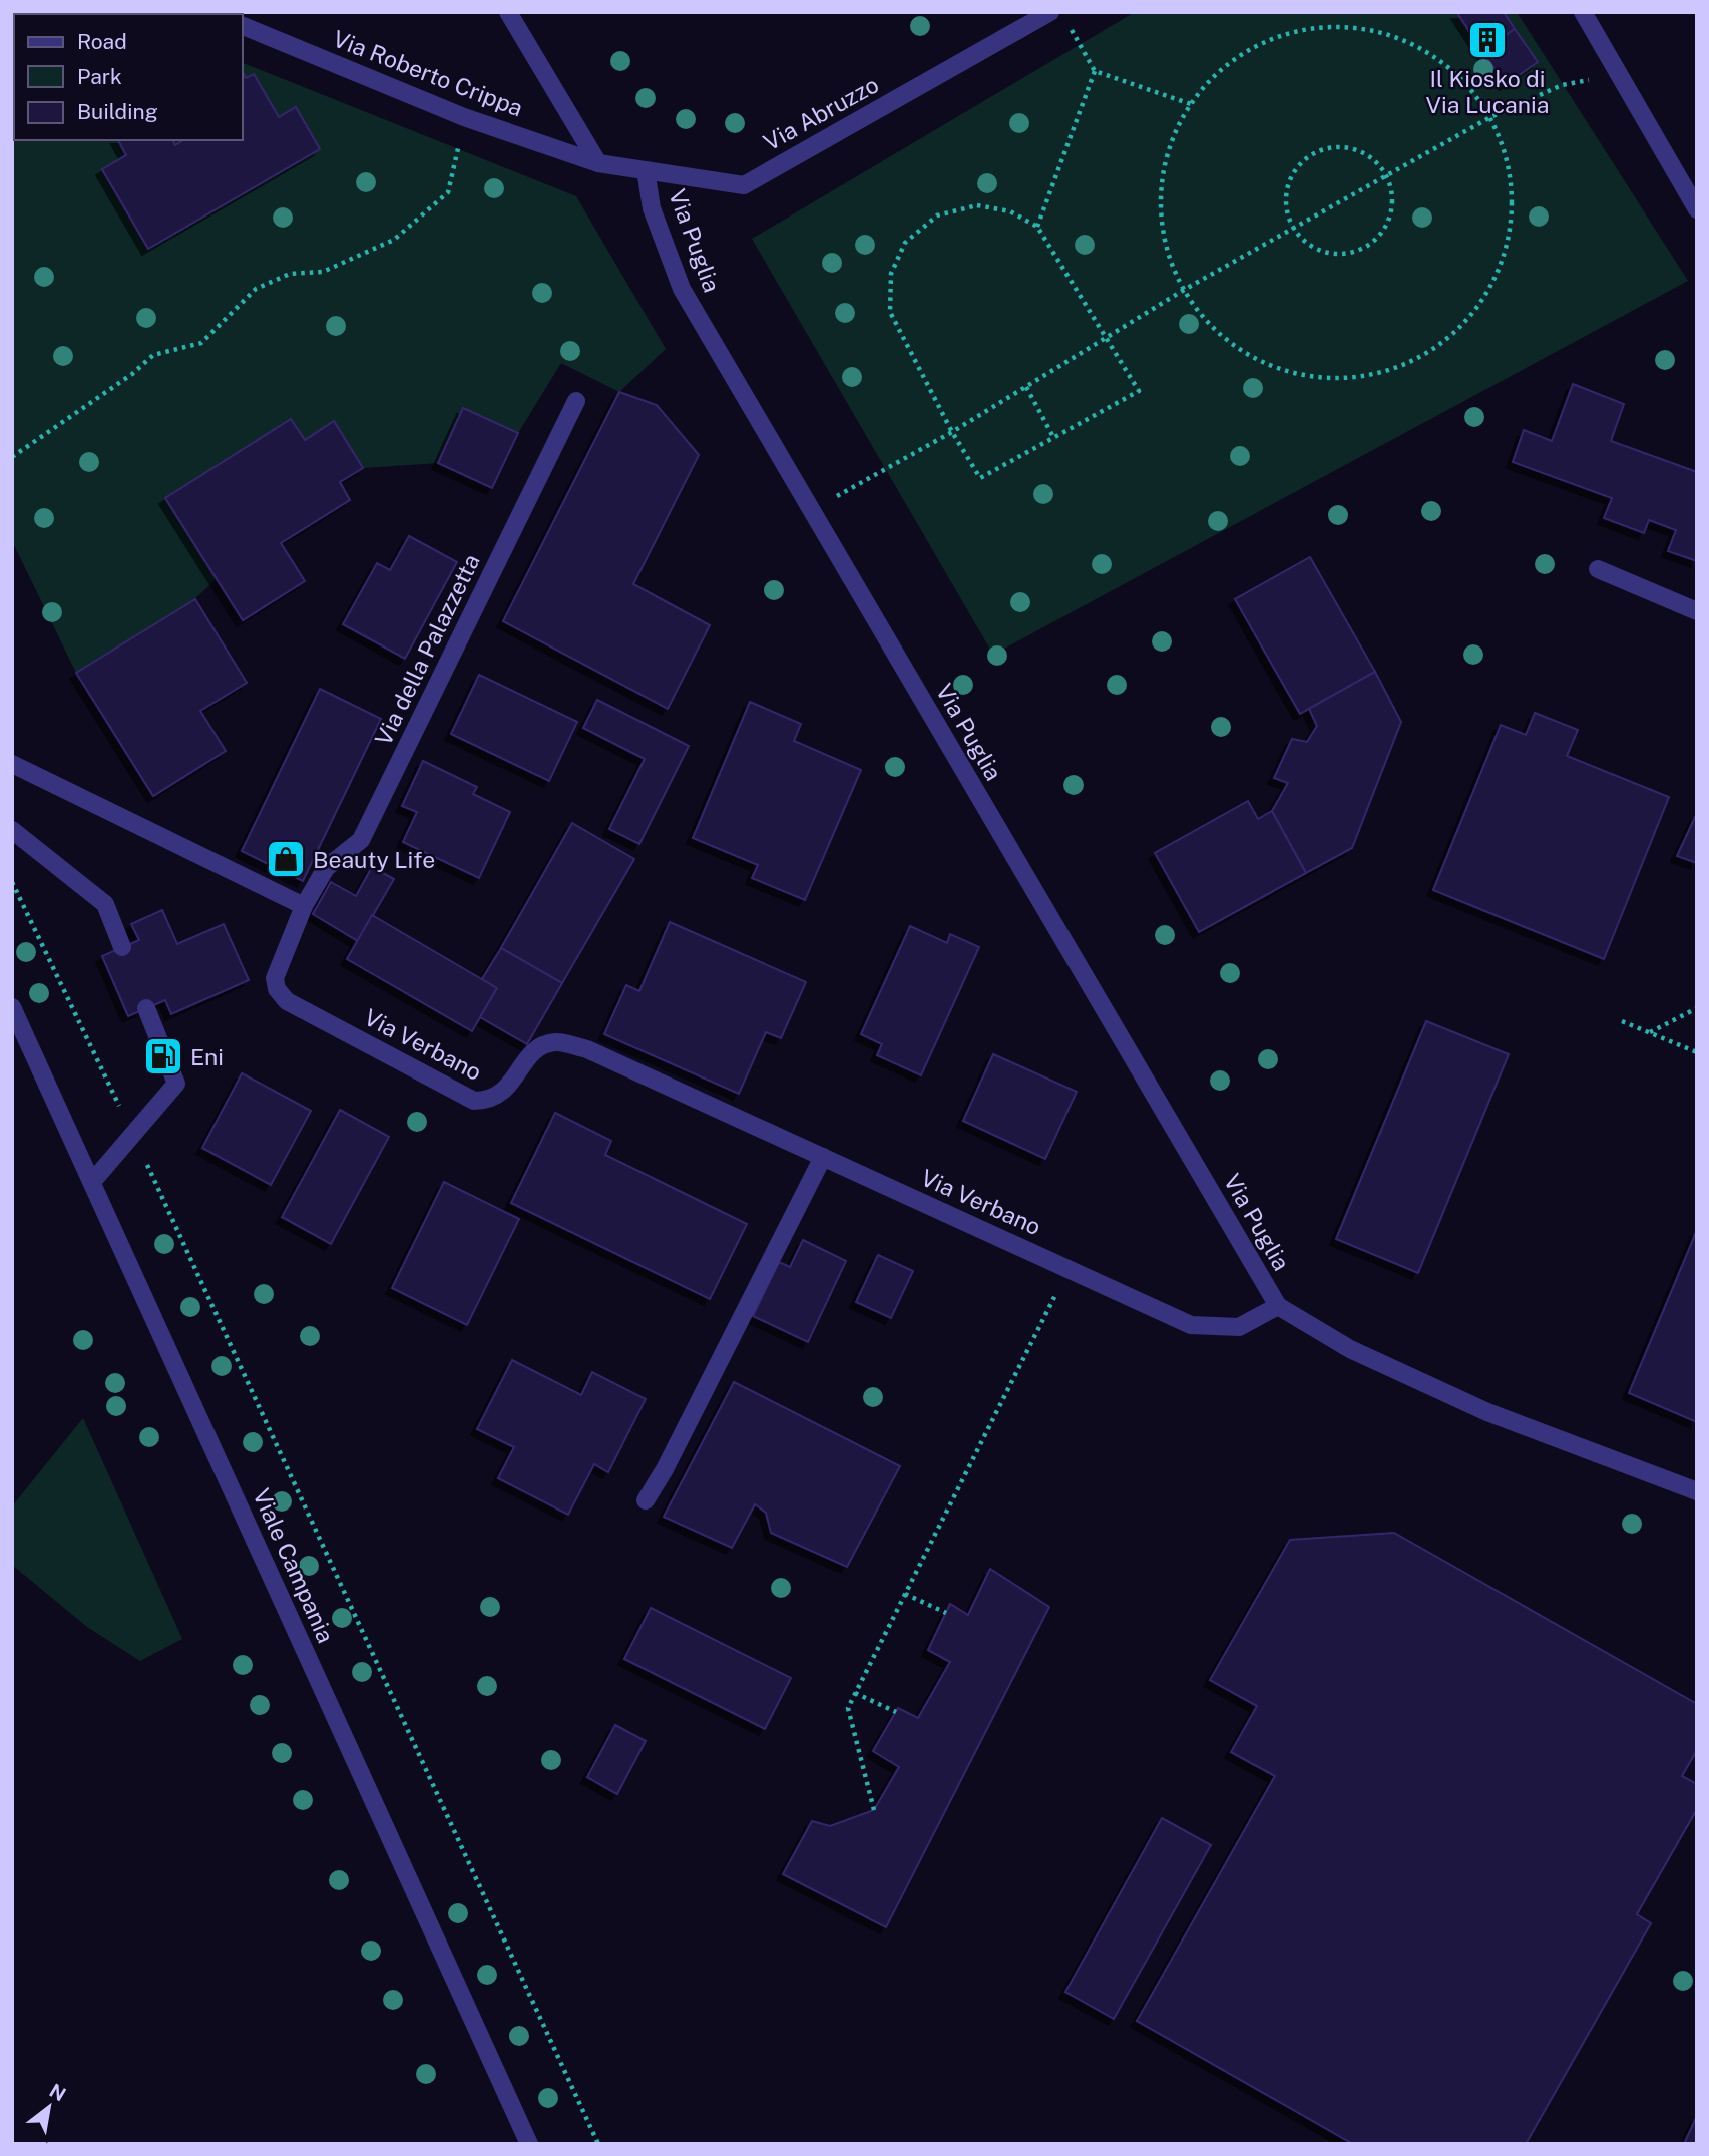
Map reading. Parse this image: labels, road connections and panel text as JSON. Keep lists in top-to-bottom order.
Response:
{
  "streets": {
    "street": [
      "Via Roberto Crippa",
      "Via Abruzzo",
      "Via Puglia",
      "Via della Palazzetta",
      "Via Verbano",
      "Viale Campania"
    ]
  },
  "crossings": [
    ["Via Roberto Crippa", "Via Abruzzo"],
    ["Via Abruzzo", "Via Puglia"],
    ["Via Puglia", "Via Verbano"],
    ["Via della Palazzetta", "Via Verbano"]
  ],
  "places": {
    "building": ["Il Kiosko di Via Lucania"],
    "shop": ["Beauty Life"],
    "fuel station": ["Eni"]
  },
  "legend": ["Road", "Park", "Building"],
  "north": "top right"
}
